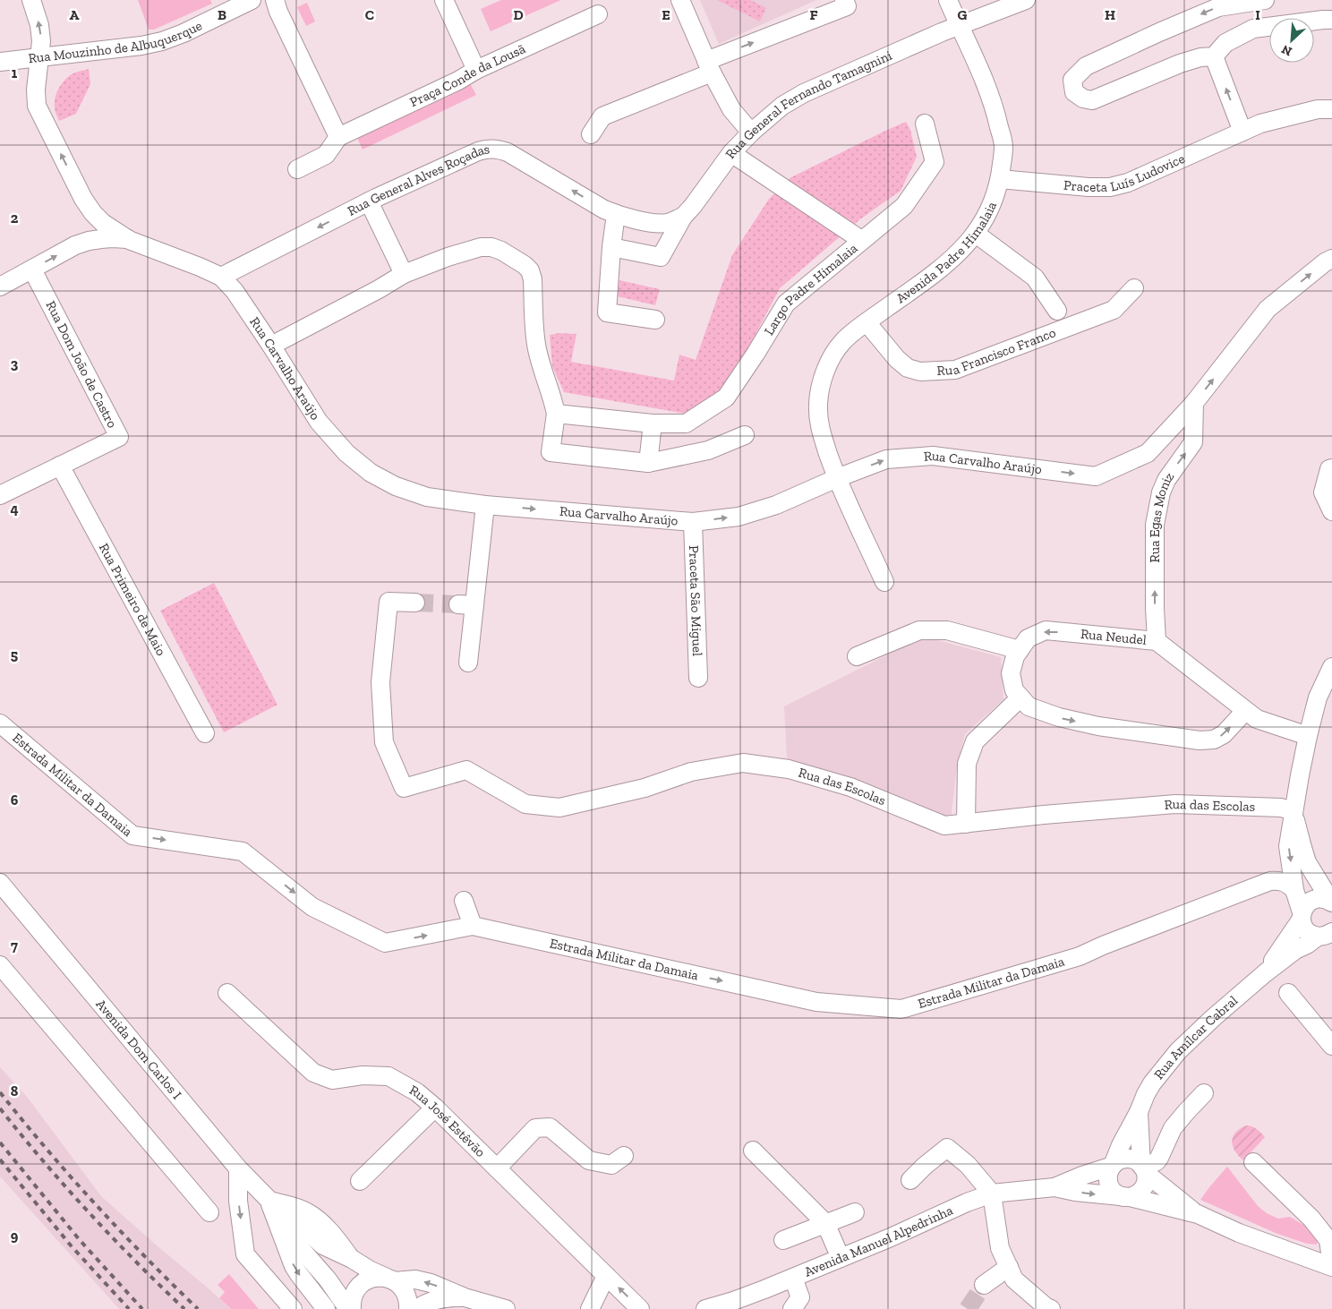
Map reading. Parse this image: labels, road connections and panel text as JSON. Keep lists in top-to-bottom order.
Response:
{
  "streets": {
    "street": [
      "Rua Mouzinho de Albuquerque",
      "Praça Conde da Lousã",
      "Rua General Fernando Tamagnini",
      "Praceta Luís Ludovice",
      "Rua General Alves Roçadas",
      "Avenida Padre Himalaia",
      "Largo Padre Himalaia",
      "Rua Francisco Franco",
      "Rua Dom João de Castro",
      "Rua Carvalho Araújo",
      "Rua Egas Moniz",
      "Rua Primeiro de Maio",
      "Praceta São Miguel",
      "Rua Neudel",
      "Estrada Militar da Damaia",
      "Rua das Escolas",
      "Rua Amílcar Cabral",
      "Avenida Dom Carlos I",
      "Rua José Estêvão",
      "Avenida Manuel Alpedrinha"
    ]
  },
  "crossings": [
    ["Rua Mouzinho de Albuquerque", "Rua Carvalho Araújo"],
    ["Rua General Fernando Tamagnini", "Rua General Alves Roçadas"],
    ["Rua General Fernando Tamagnini", "Avenida Padre Himalaia"],
    ["Praceta Luís Ludovice", "Avenida Padre Himalaia"],
    ["Rua General Alves Roçadas", "Rua Carvalho Araújo"],
    ["Avenida Padre Himalaia", "Rua Francisco Franco"],
    ["Avenida Padre Himalaia", "Rua Carvalho Araújo"],
    ["Rua Dom João de Castro", "Rua Primeiro de Maio"],
    ["Rua Carvalho Araújo", "Rua Egas Moniz"],
    ["Rua Carvalho Araújo", "Praceta São Miguel"],
    ["Rua Egas Moniz", "Rua Neudel"],
    ["Rua Amílcar Cabral", "Avenida Manuel Alpedrinha"]
  ],
  "one_way": ["Rua Egas Moniz", "Rua Neudel", "Estrada Militar da Damaia"],
  "north": "bottom left",
  "grid": {
    "columns": [
      "A",
      "B",
      "C",
      "D",
      "E",
      "F",
      "G",
      "H",
      "I"
    ],
    "rows": [
      "1",
      "2",
      "3",
      "4",
      "5",
      "6",
      "7",
      "8",
      "9"
    ]
  }
}
